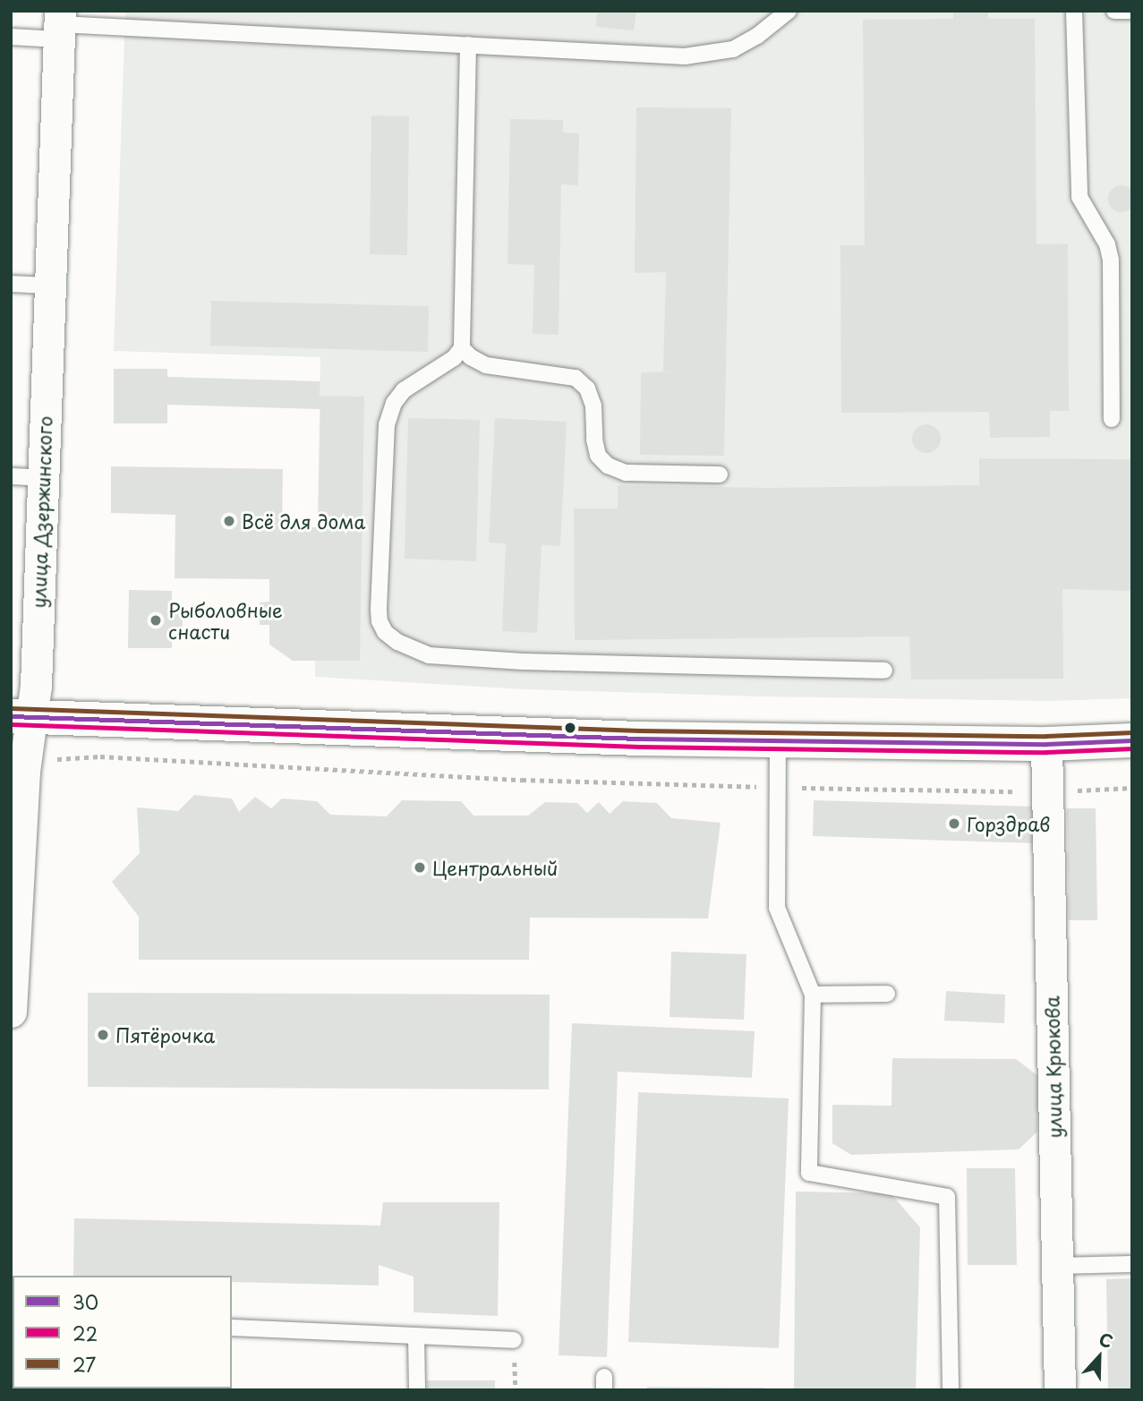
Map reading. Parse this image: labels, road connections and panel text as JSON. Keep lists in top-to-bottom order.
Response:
{
  "streets": {
    "street": ["улица Дзержинского", "улица Крюкова"]
  },
  "places": [
    "Всё для дома",
    "Рыболовные снасти",
    "Горздрав",
    "Центральный",
    "Пятёрочка"
  ],
  "lines": ["transit line 27", "transit line 30", "transit line 22"],
  "legend": ["30", "22", "27"],
  "north": "top"
}
